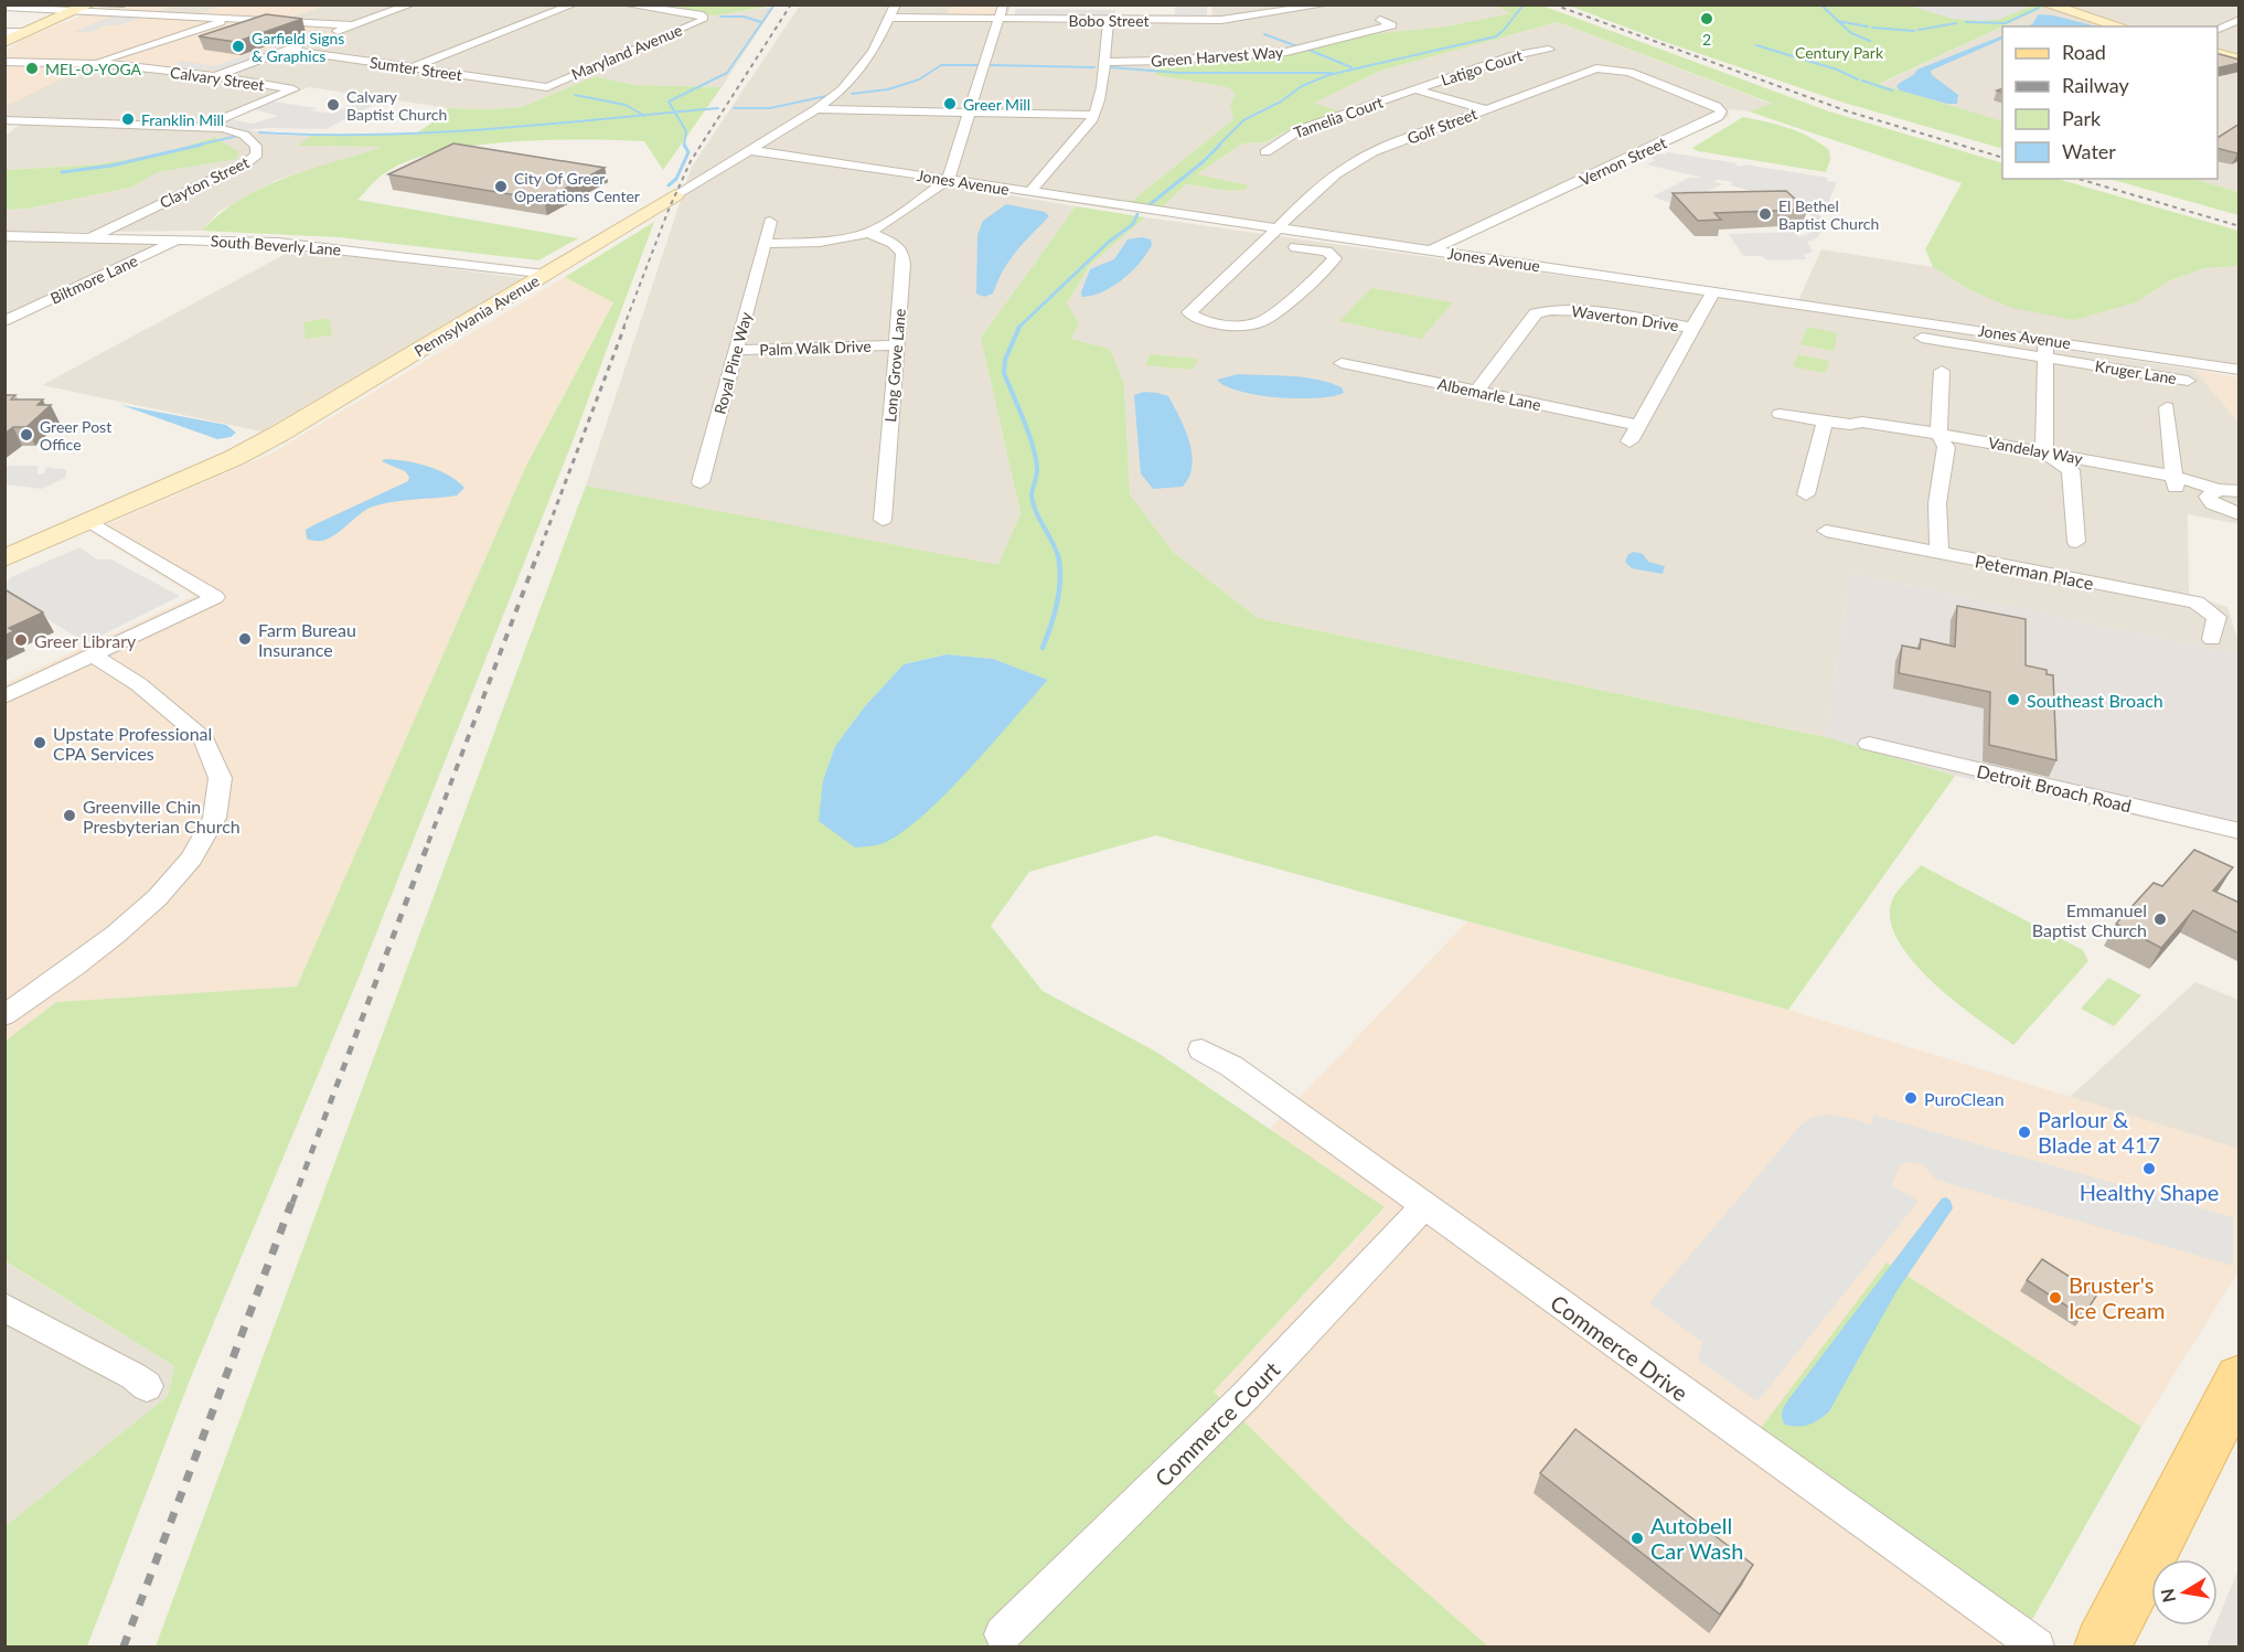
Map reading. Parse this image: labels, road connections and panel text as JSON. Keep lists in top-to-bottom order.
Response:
{
  "streets": {
    "street": [
      "Bobo Street",
      "Maryland Avenue",
      "Green Harvest Way",
      "Latigo Court",
      "Sumter Street",
      "Calvary Street",
      "Tamelia Court",
      "Golf Street",
      "Vernon Street",
      "Clayton Street",
      "Jones Avenue",
      "South Beverly Lane",
      "Biltmore Lane",
      "Pennsylvania Avenue",
      "Waverton Drive",
      "Palm Walk Drive",
      "Royal Pine Way",
      "Long Grove Lane",
      "Kruger Lane",
      "Albemarle Lane",
      "Vandelay Way",
      "Peterman Place",
      "Detroit Broach Road",
      "Commerce Drive",
      "Commerce Court"
    ]
  },
  "crossings": [
    ["Bobo Street", "Pennsylvania Avenue"],
    ["Maryland Avenue", "Sumter Street"],
    ["Latigo Court", "Tamelia Court"],
    ["Calvary Street", "Clayton Street"],
    ["Golf Street", "Vernon Street"],
    ["Golf Street", "Jones Avenue"],
    ["Vernon Street", "Jones Avenue"],
    ["Clayton Street", "South Beverly Lane"],
    ["Jones Avenue", "Pennsylvania Avenue"],
    ["South Beverly Lane", "Biltmore Lane"],
    ["South Beverly Lane", "Pennsylvania Avenue"],
    ["Waverton Drive", "Albemarle Lane"],
    ["Palm Walk Drive", "Royal Pine Way"],
    ["Palm Walk Drive", "Long Grove Lane"],
    ["Commerce Drive", "Commerce Court"]
  ],
  "parks": ["Century Park"],
  "places": [
    "2",
    "Garfield Signs & Graphics",
    "MEL-O-YOGA",
    "Greer Mill",
    "Calvary Baptist Church",
    "Franklin Mill",
    "City Of Greer Operations Center",
    "El Bethel Baptist Church",
    "Greer Post Office",
    "Farm Bureau Insurance",
    "Greer Library",
    "Southeast Broach",
    "Upstate Professional CPA Services",
    "Greenville Chin Presbyterian Church",
    "Emmanuel Baptist Church",
    "PuroClean",
    "Parlour & Blade at 417",
    "Healthy Shape",
    "Bruster's Ice Cream",
    "Autobell Car Wash"
  ],
  "legend": [
    "Road",
    "Railway",
    "Park",
    "Water"
  ],
  "north": "left"
}
